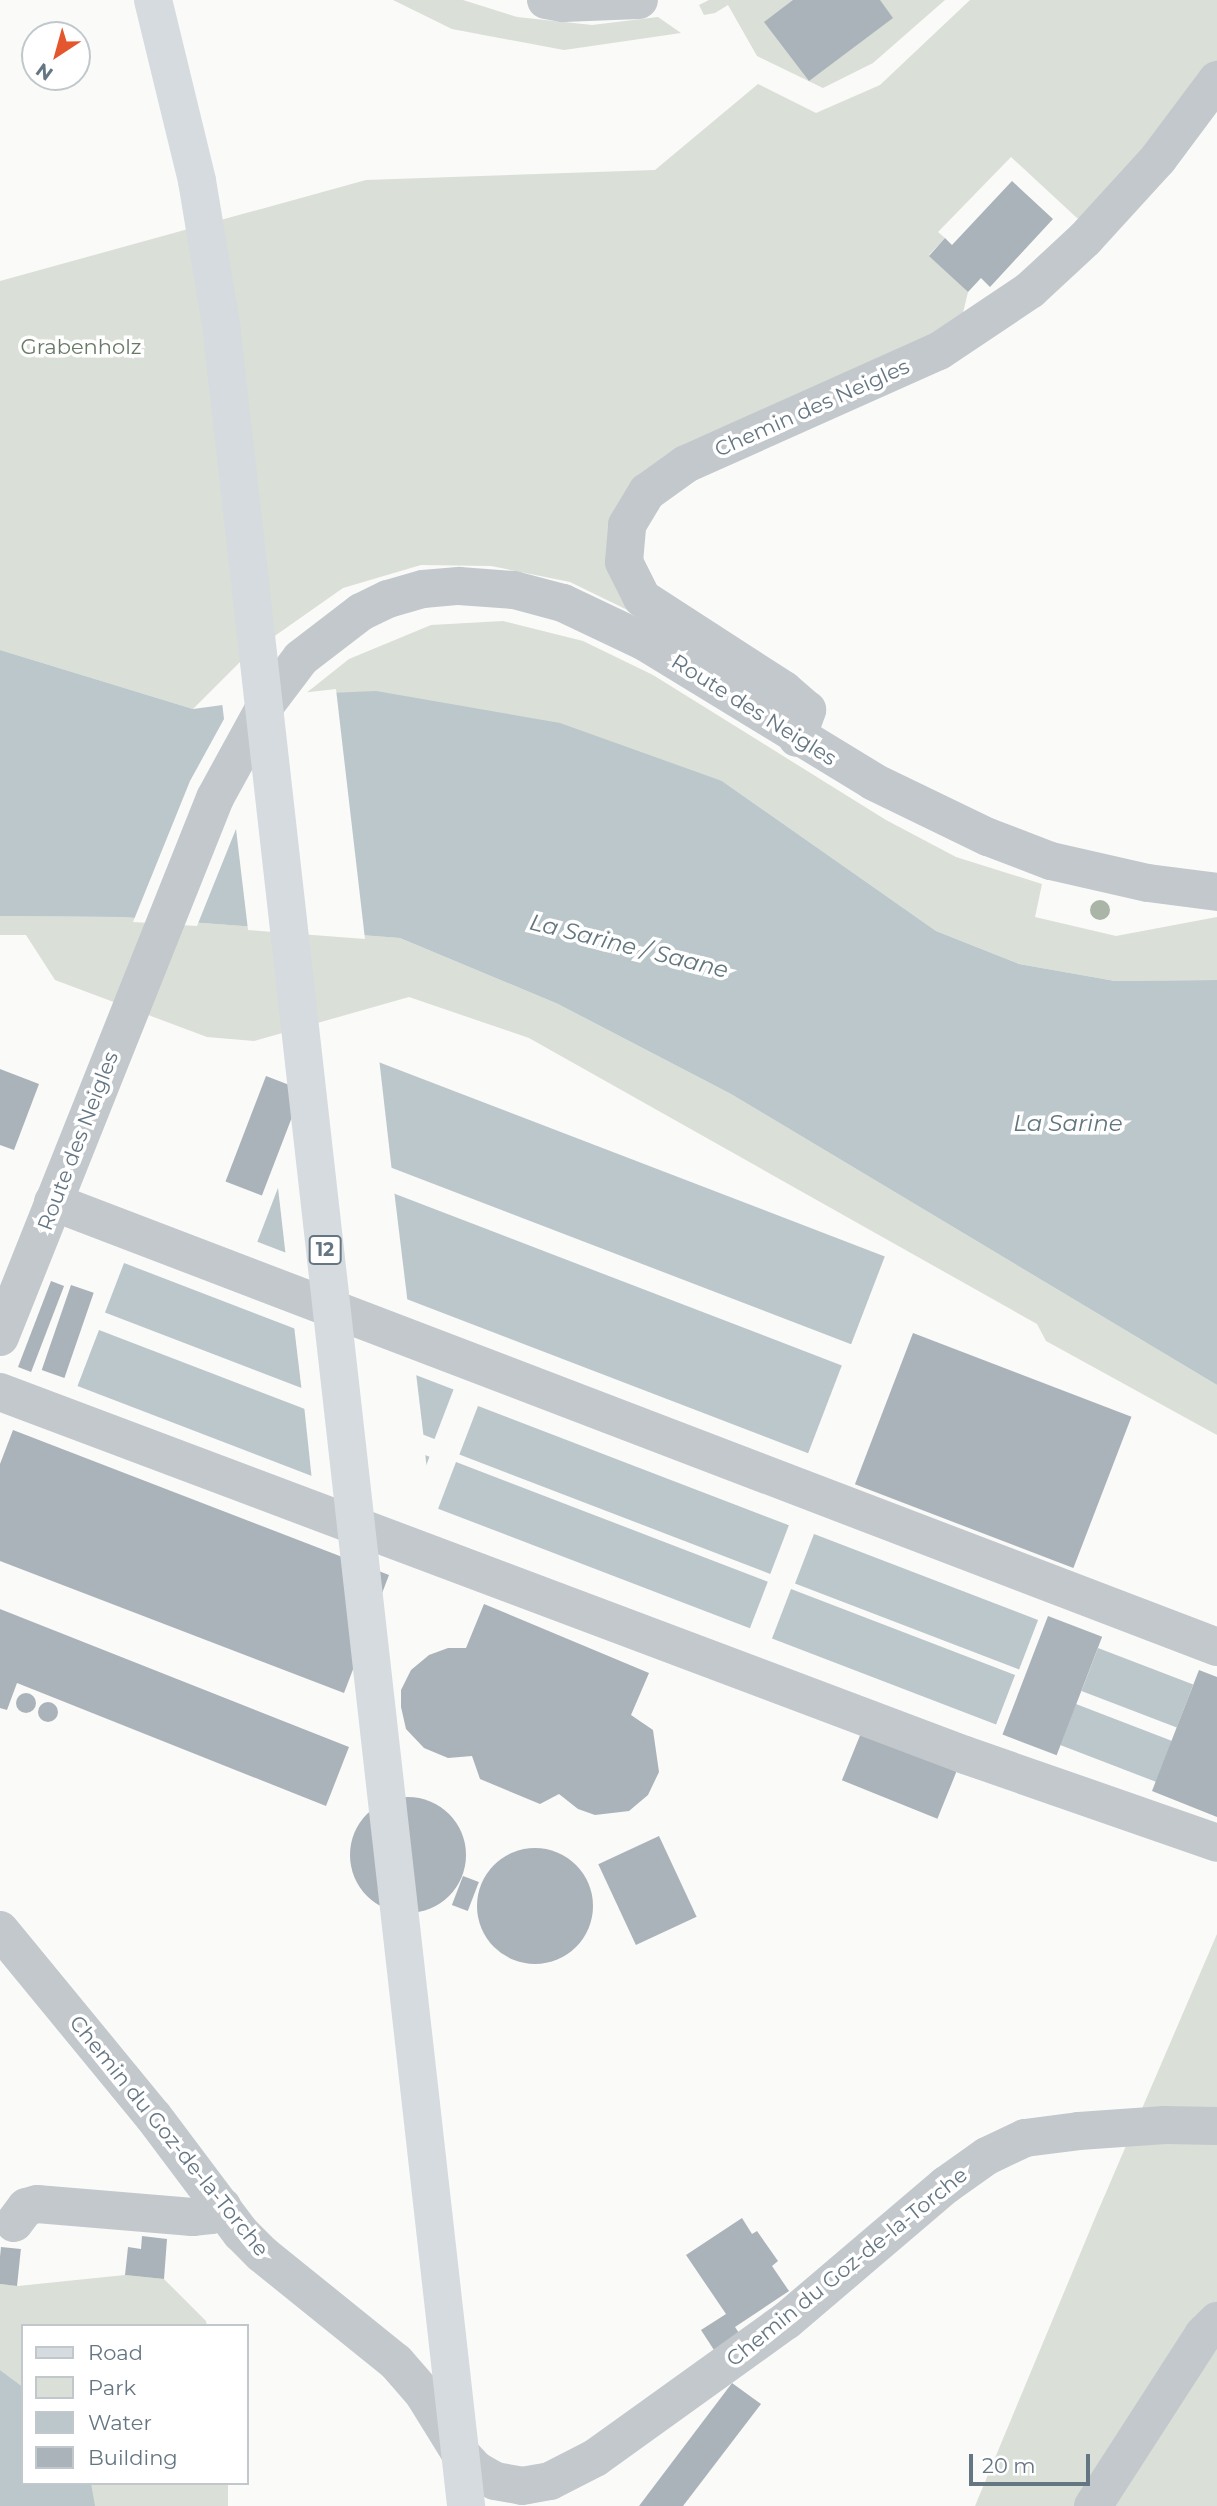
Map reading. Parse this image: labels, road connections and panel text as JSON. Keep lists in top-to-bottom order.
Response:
{
  "streets": {
    "main road": ["12"],
    "street": ["Chemin des Neigles", "Route des Neigles", "Chemin du Goz-de-la-Torche"]
  },
  "crossings": [
    ["Chemin des Neigles", "Route des Neigles"]
  ],
  "water": ["La Sarine / Saane", "La Sarine"],
  "parks": ["Grabenholz"],
  "legend": [
    "Road",
    "Park",
    "Water",
    "Building"
  ],
  "scale_bar": "20 m",
  "north": "bottom left"
}
